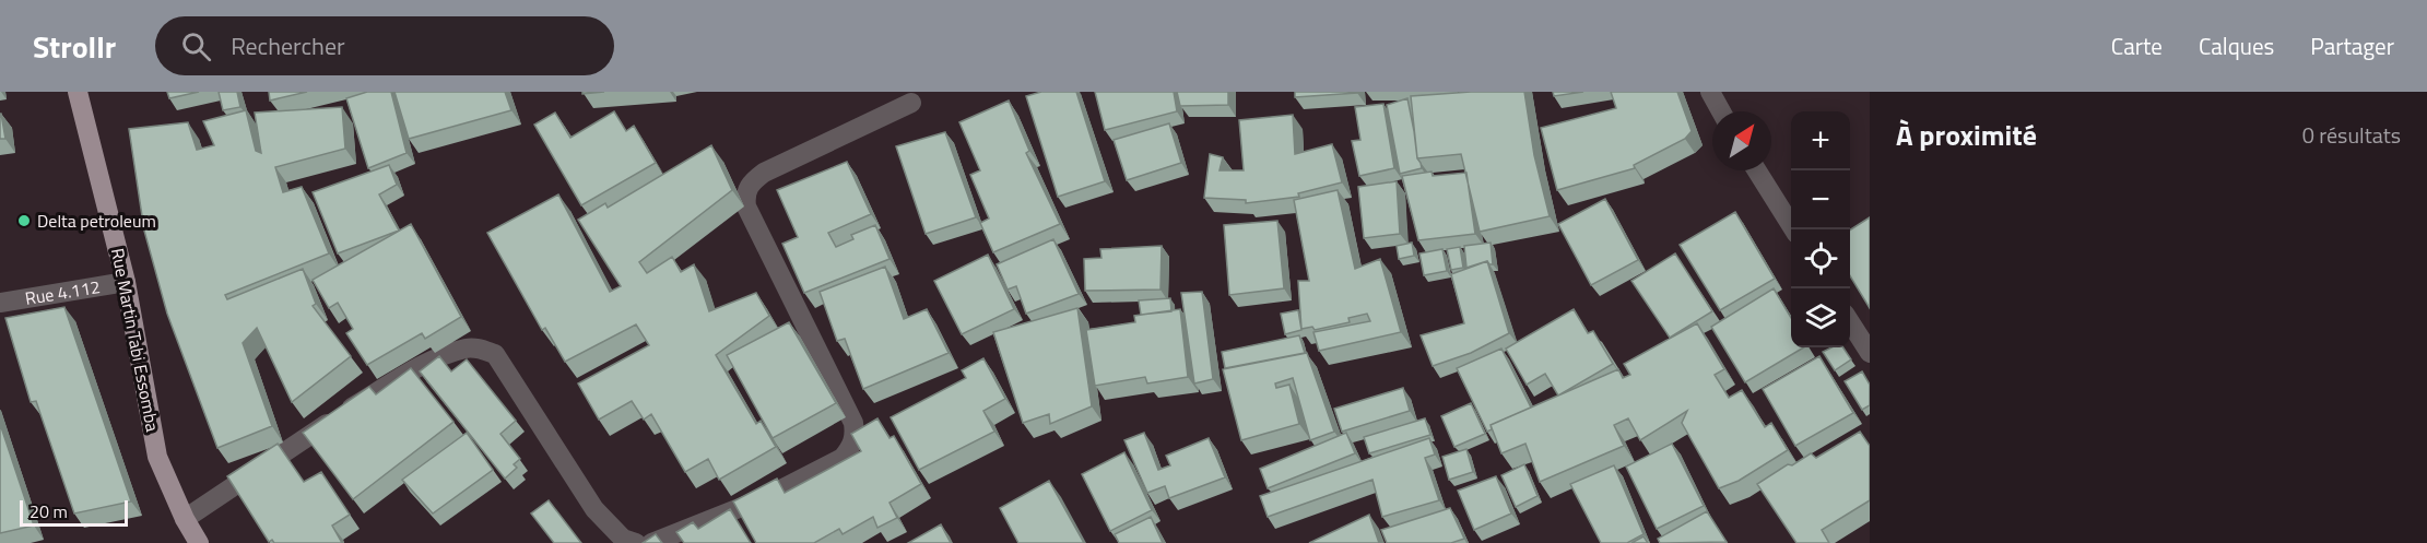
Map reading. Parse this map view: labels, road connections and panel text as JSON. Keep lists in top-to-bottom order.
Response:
{
  "streets": {
    "main road": ["Rue Martin Tabi Essomba"],
    "street": ["Rue 4.112"]
  },
  "crossings": [
    ["Rue 4.112", "Rue Martin Tabi Essomba"]
  ],
  "places": ["Delta petroleum"],
  "scale_bar": "20 m",
  "north": "top right",
  "page": {
    "header": "Strollr",
    "search": "Rechercher",
    "nav": ["Carte", "Calques", "Partager"],
    "heading": ["À proximité", "0 résultats"],
    "map_buttons": ["+", "−"],
    "scale": "20 m"
  }
}
